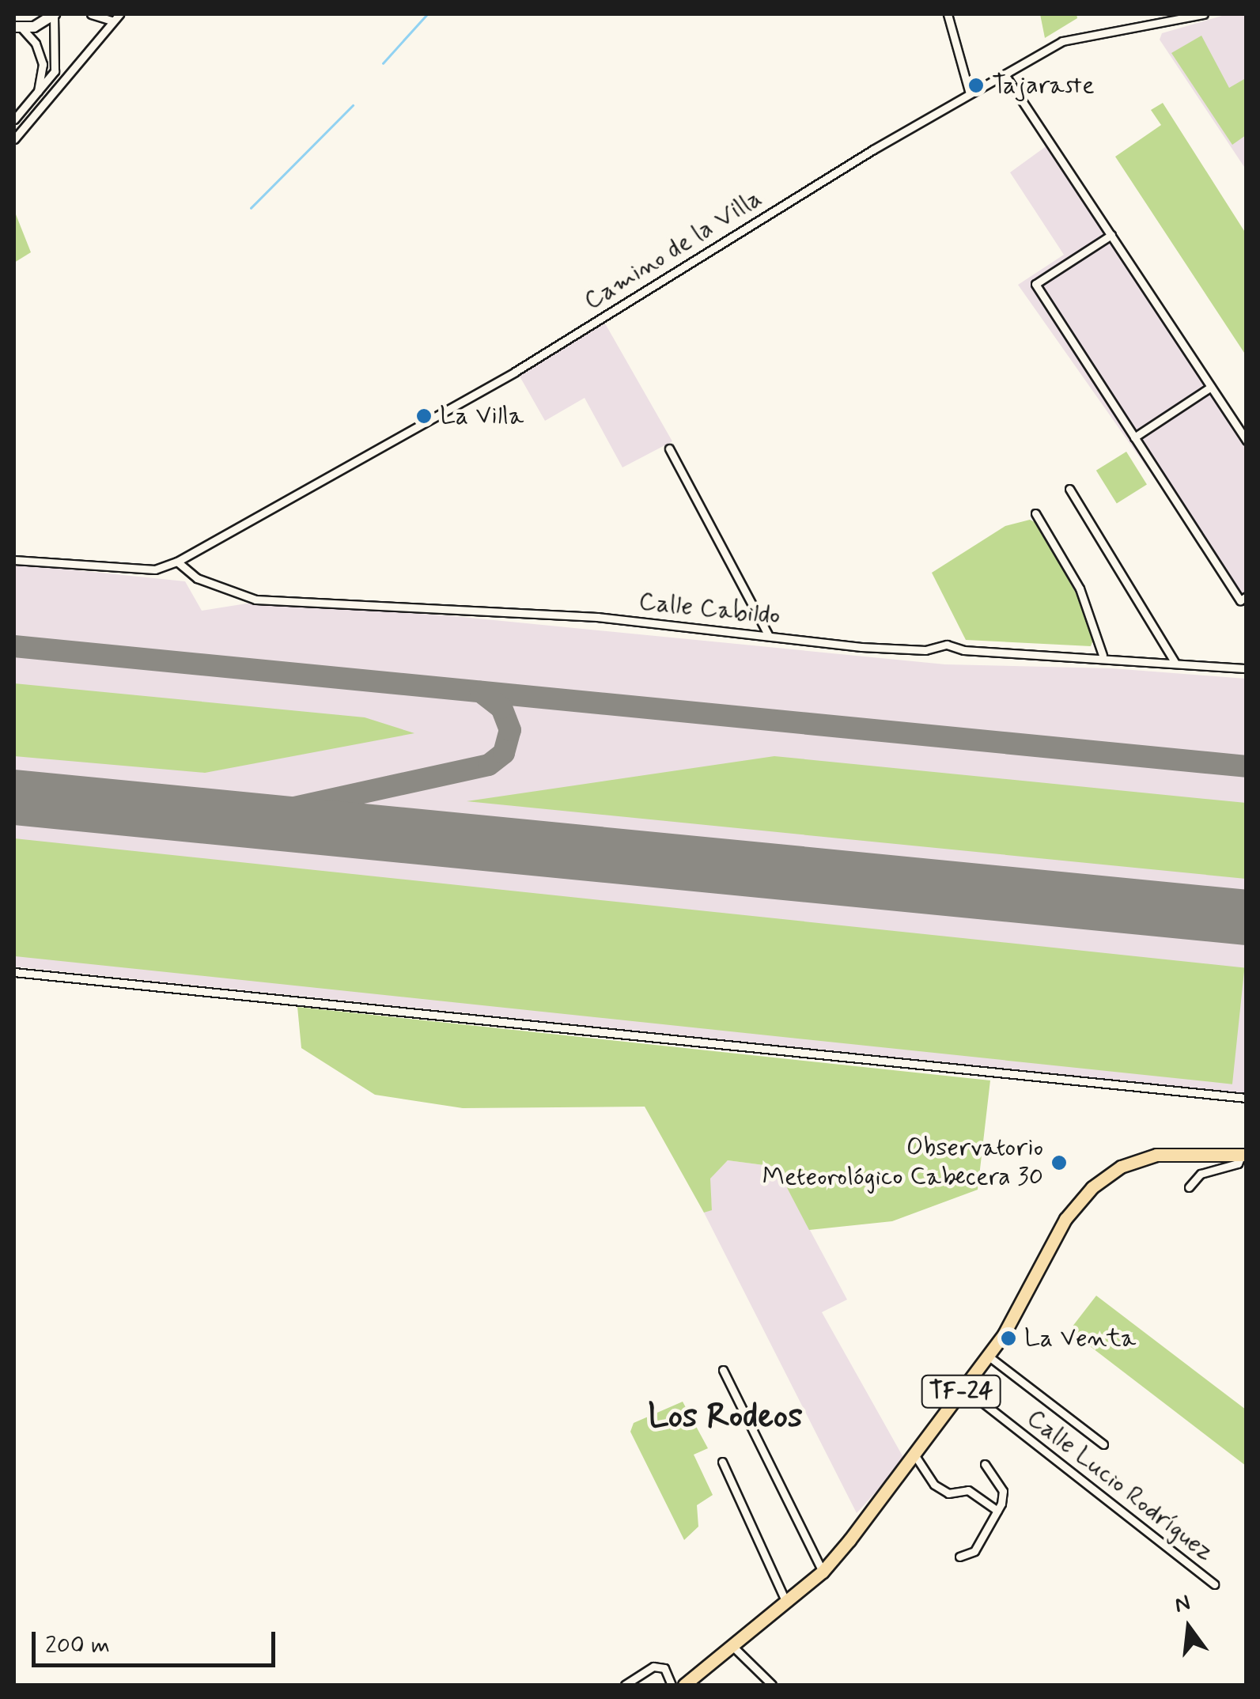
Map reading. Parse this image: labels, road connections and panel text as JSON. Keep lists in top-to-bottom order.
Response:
{
  "streets": {
    "main road": ["TF-24"],
    "street": ["Camino de la Villa", "Calle Cabildo", "Calle Lucio Rodríguez"]
  },
  "crossings": [
    ["Camino de la Villa", "Calle Cabildo"],
    ["TF-24", "Calle Lucio Rodríguez"]
  ],
  "districts": ["Los Rodeos"],
  "places": [
    "Tajaraste",
    "La Villa",
    "Observatorio Meteorológico Cabecera 30",
    "La Venta"
  ],
  "scale_bar": "200 m",
  "north": "top"
}
